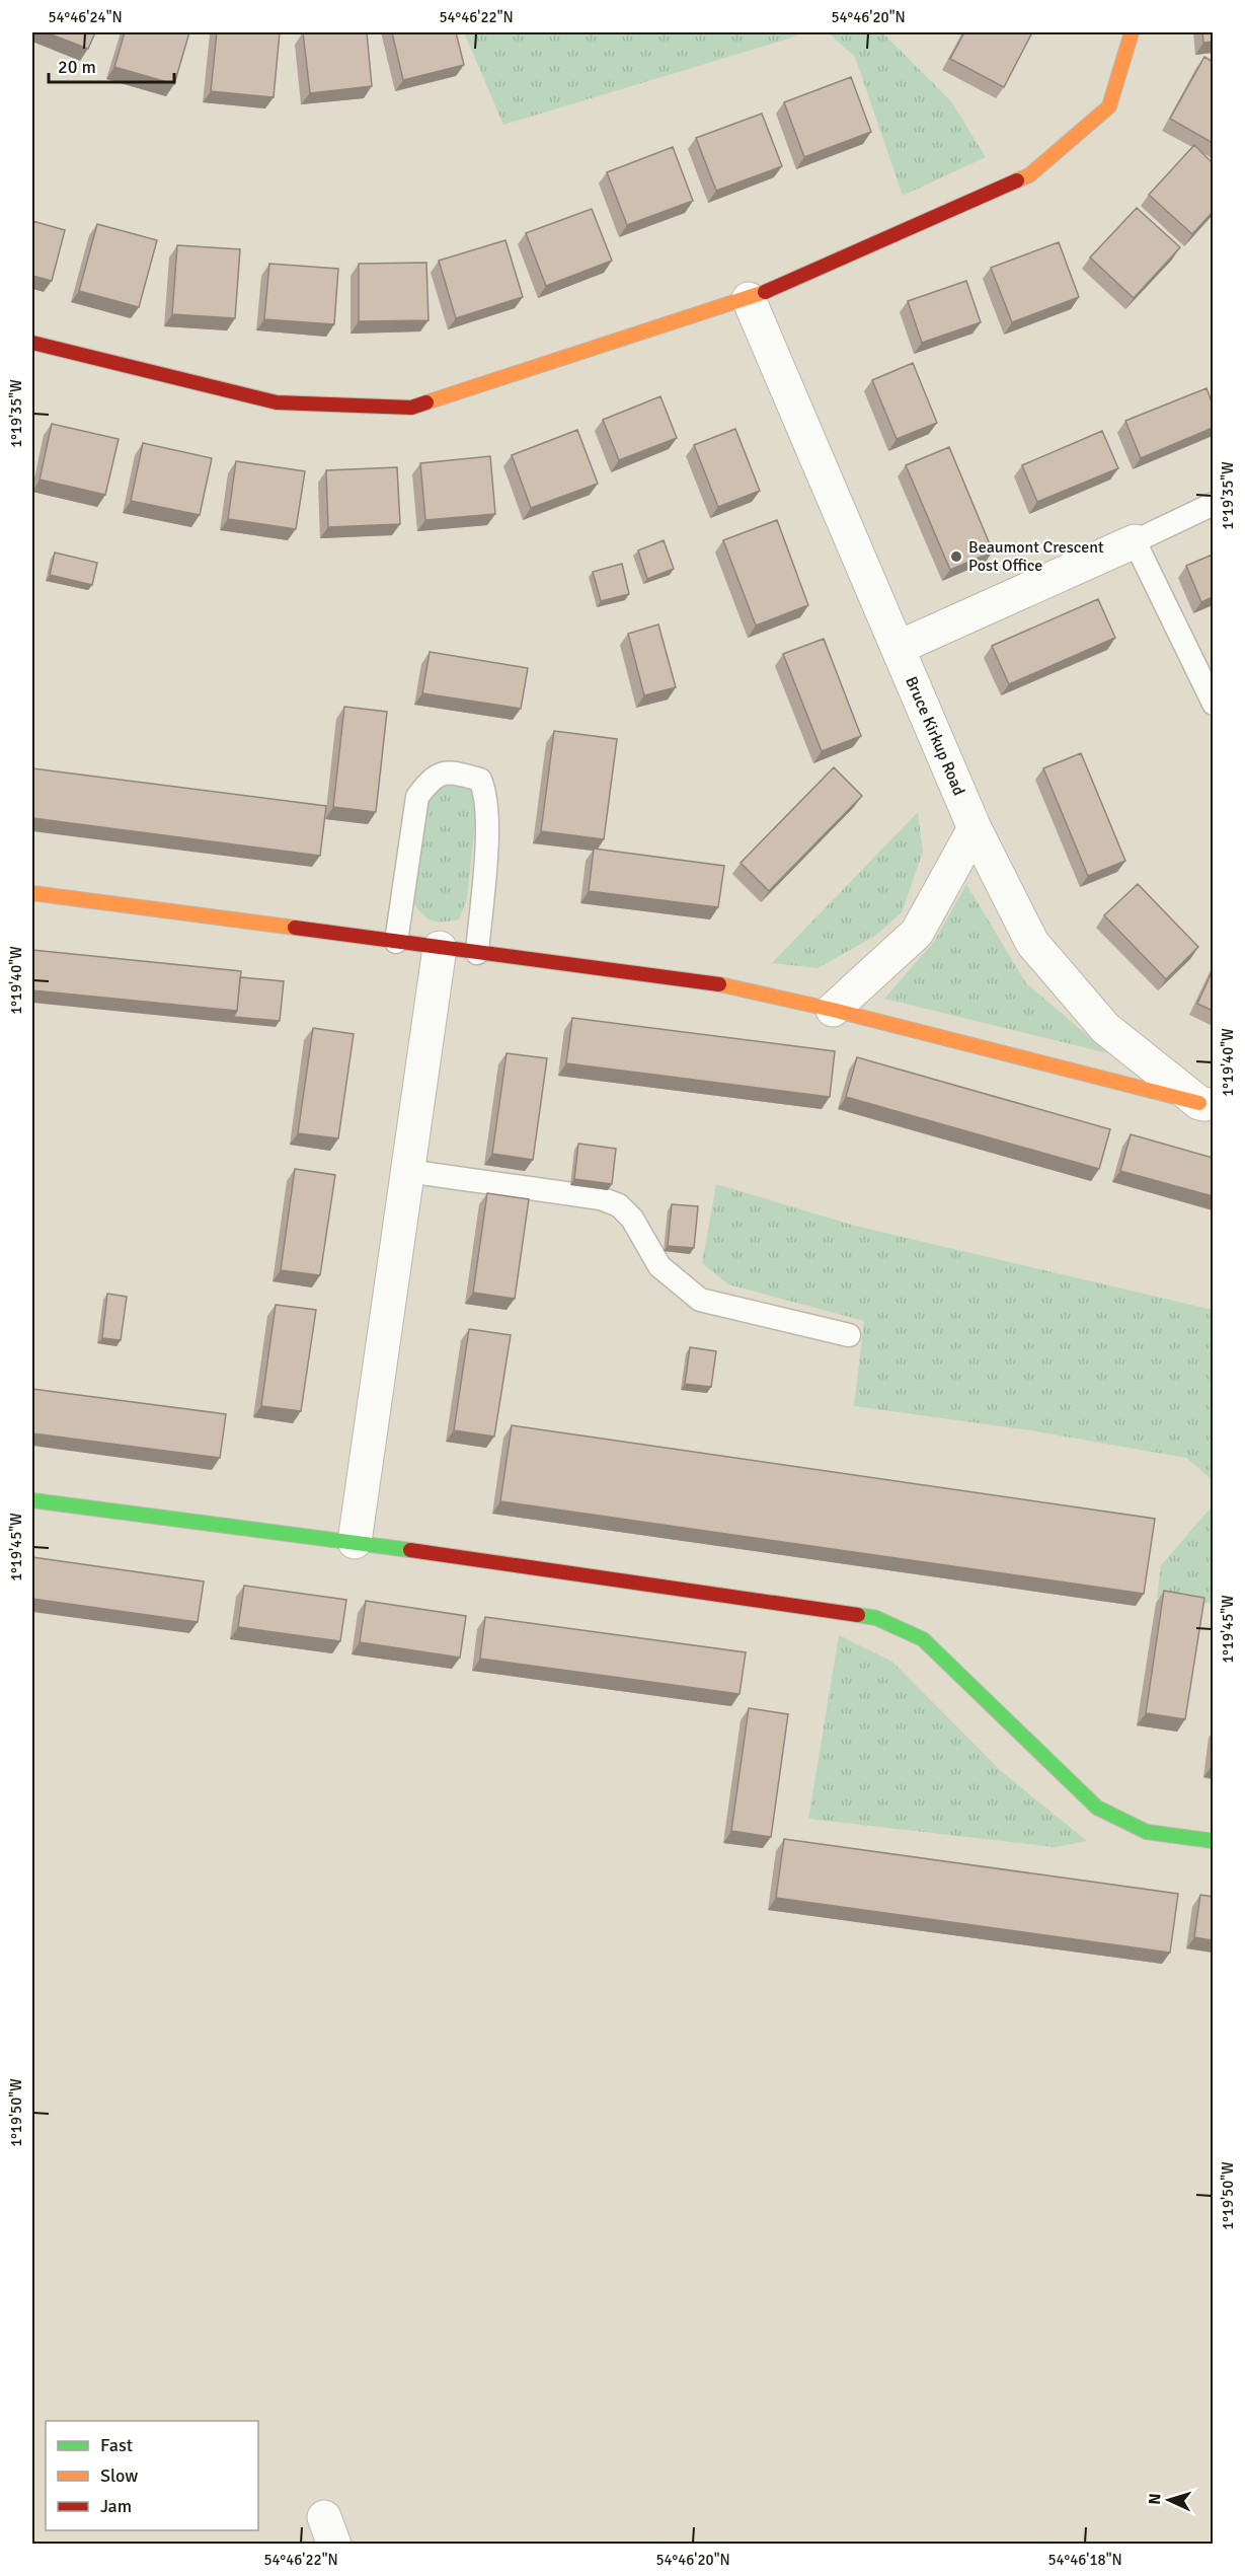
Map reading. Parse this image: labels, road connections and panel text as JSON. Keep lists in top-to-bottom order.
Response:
{
  "streets": {
    "street": ["Bruce Kirkup Road"]
  },
  "places": ["Beaumont Crescent Post Office"],
  "legend": ["Fast", "Slow", "Jam"],
  "scale_bar": "20 m",
  "north": "left",
  "coordinates": [
    "54°46'24\"N",
    "54°46'22\"N",
    "54°46'20\"N",
    "1°19'35\"W",
    "1°19'40\"W",
    "1°19'45\"W",
    "1°19'50\"W",
    "54°46'18\"N"
  ]
}
